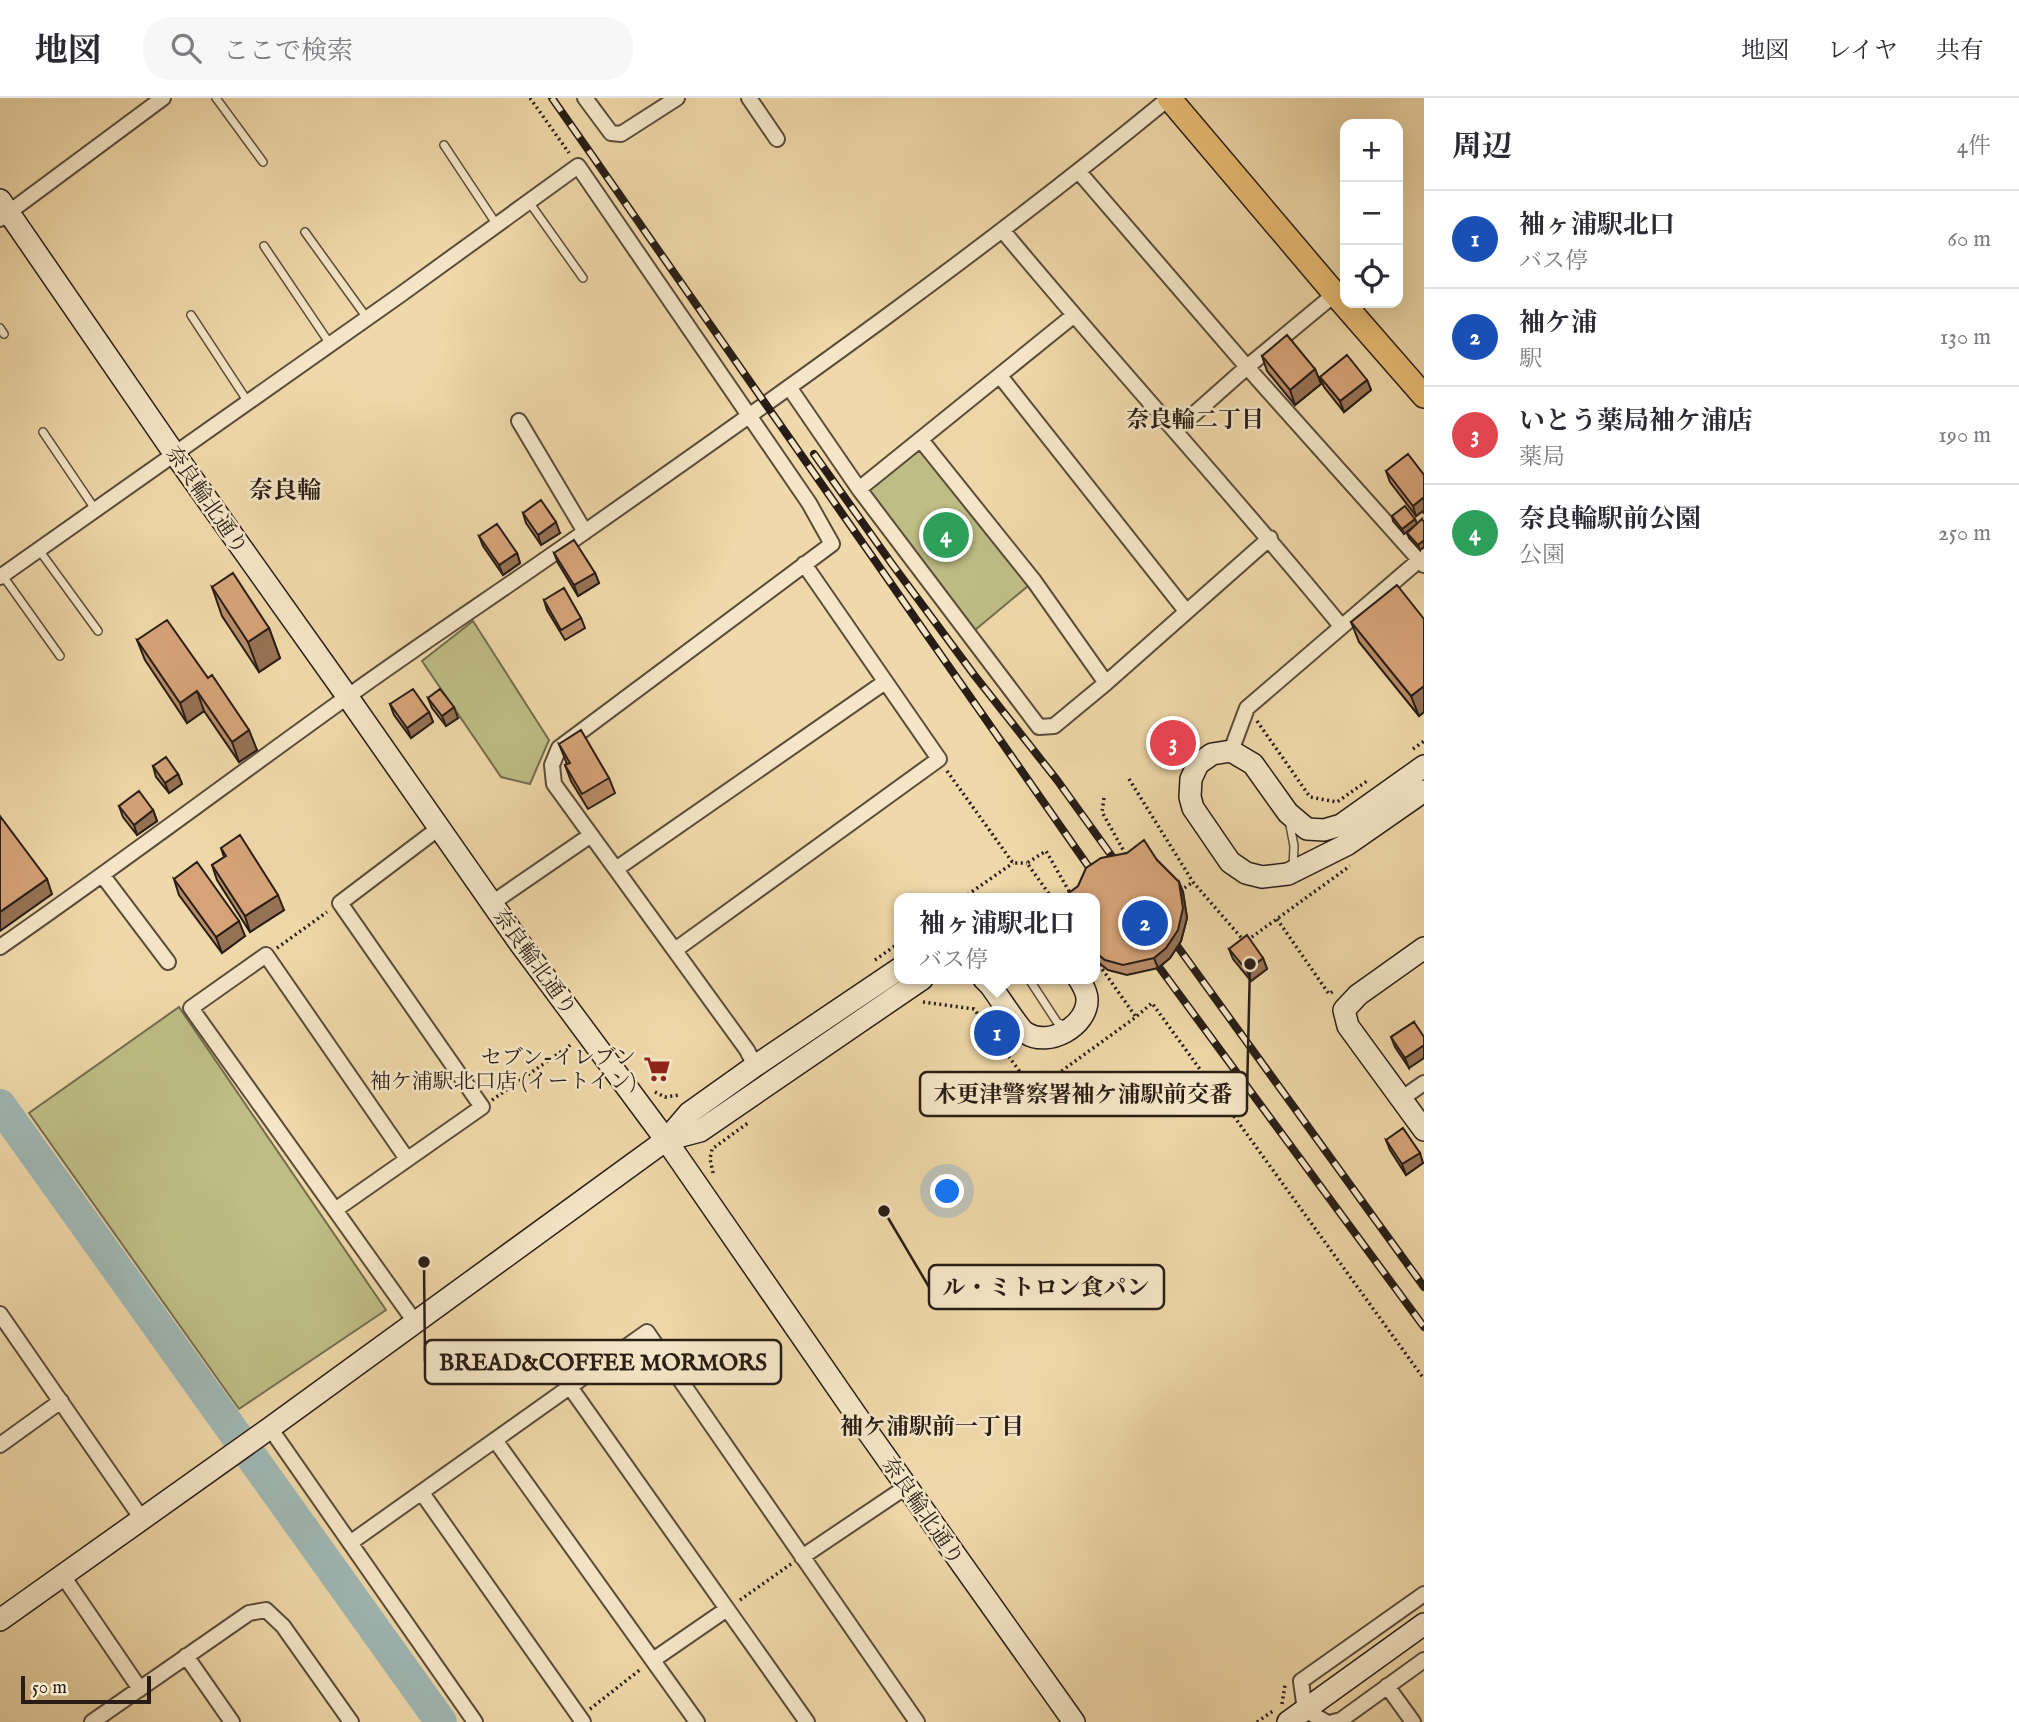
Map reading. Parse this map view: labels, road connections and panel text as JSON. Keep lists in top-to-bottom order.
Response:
{
  "streets": {
    "street": ["奈良輪北通り"]
  },
  "districts": ["奈良輪二丁目", "奈良輪", "袖ケ浦駅前一丁目"],
  "places": {
    "other": ["木更津警察署袖ケ浦駅前交番", "ル・ミトロン食パン", "BREAD&COFFEE MORMORS"],
    "supermarket": ["セブン-イレブン 袖ケ浦駅北口店 (イートイン)"]
  },
  "scale_bar": "50 m",
  "page": {
    "header": "地図",
    "search": "ここで検索",
    "nav": ["地図", "レイヤ", "共有"],
    "heading": ["周辺", "4件"],
    "map_buttons": ["+", "−"],
    "list": [
      {
        "mark": "1",
        "name": "袖ヶ浦駅北口",
        "note": "バス停",
        "value": "60 m"
      },
      {
        "mark": "2",
        "name": "袖ケ浦",
        "note": "駅",
        "value": "130 m"
      },
      {
        "mark": "3",
        "name": "いとう薬局袖ケ浦店",
        "note": "薬局",
        "value": "190 m"
      },
      {
        "mark": "4",
        "name": "奈良輪駅前公園",
        "note": "公園",
        "value": "250 m"
      }
    ],
    "pins": [
      "4",
      "3",
      "2",
      "1"
    ],
    "popup": ["袖ヶ浦駅北口", "バス停"],
    "scale": "50 m"
  }
}
